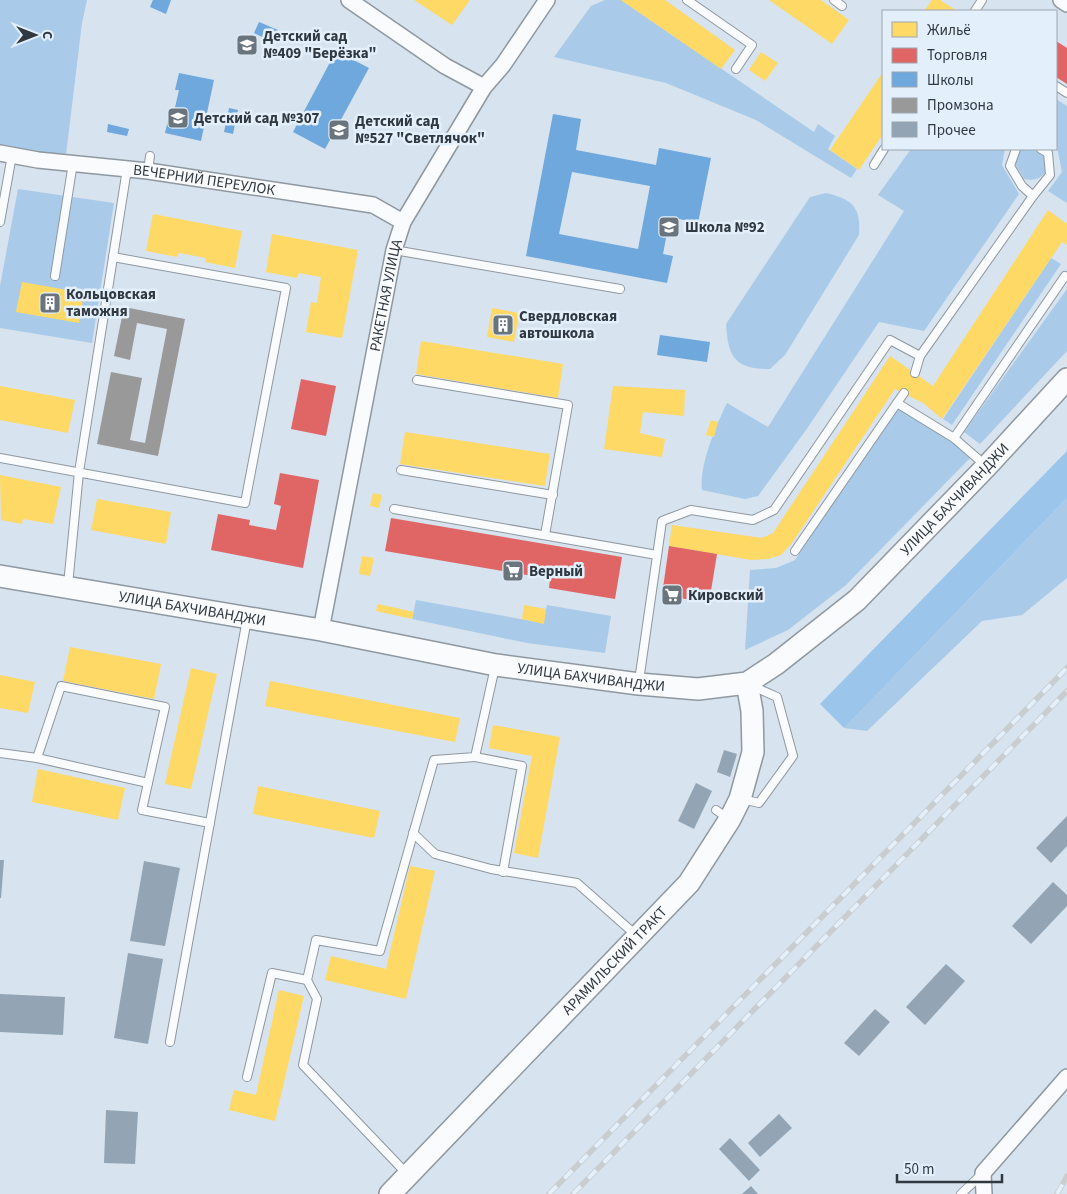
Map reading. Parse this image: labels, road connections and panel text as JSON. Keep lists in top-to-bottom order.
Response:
{
  "streets": {
    "main road": ["УЛИЦА БАХЧИВАНДЖИ", "АРАМИЛЬСКИЙ ТРАКТ"],
    "street": ["ВЕЧЕРНИЙ ПЕРЕУЛОК", "РАКЕТНАЯ УЛИЦА"]
  },
  "crossings": [
    ["ВЕЧЕРНИЙ ПЕРЕУЛОК", "РАКЕТНАЯ УЛИЦА"],
    ["РАКЕТНАЯ УЛИЦА", "УЛИЦА БАХЧИВАНДЖИ"],
    ["УЛИЦА БАХЧИВАНДЖИ", "АРАМИЛЬСКИЙ ТРАКТ"]
  ],
  "places": {
    "school or university": [
      "Детский сад №409 \"Берёзка\"",
      "Детский сад №307",
      "Детский сад №527 \"Светлячок\"",
      "Школа №92"
    ],
    "building": ["Кольцовская таможня", "Свердловская автошкола"],
    "supermarket": ["Верный", "Кировский"]
  },
  "legend": [
    "Жильё",
    "Торговля",
    "Школы",
    "Промзона",
    "Прочее"
  ],
  "scale_bar": "50 m",
  "north": "right"
}
